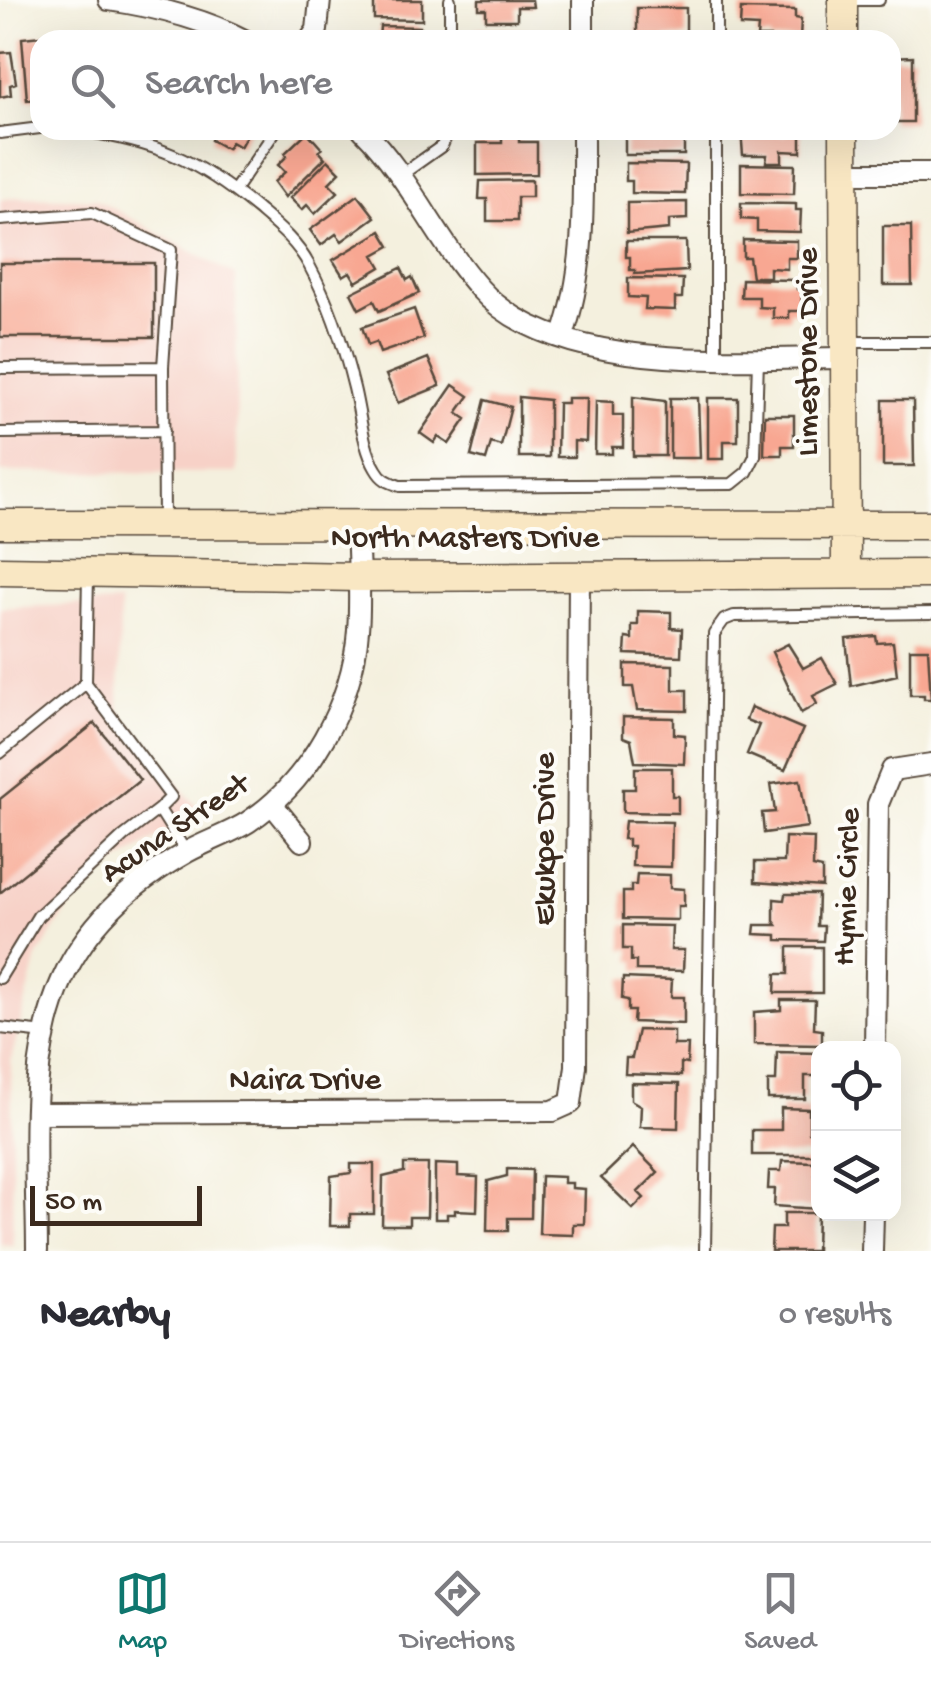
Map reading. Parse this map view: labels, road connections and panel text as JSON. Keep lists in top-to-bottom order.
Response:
{
  "streets": {
    "main road": ["Limestone Drive", "North Masters Drive"],
    "street": [
      "Acuna Street",
      "Ekukpe Drive",
      "Hymie Circle",
      "Naira Drive"
    ]
  },
  "crossings": [
    ["Limestone Drive", "North Masters Drive"],
    ["North Masters Drive", "Acuna Street"],
    ["North Masters Drive", "Ekukpe Drive"],
    ["Acuna Street", "Naira Drive"],
    ["Ekukpe Drive", "Naira Drive"]
  ],
  "scale_bar": "50 m",
  "page": {
    "search": "Search here",
    "scale": "50 m",
    "heading": ["Nearby", "0 results"],
    "nav": ["Map", "Directions", "Saved"]
  }
}
